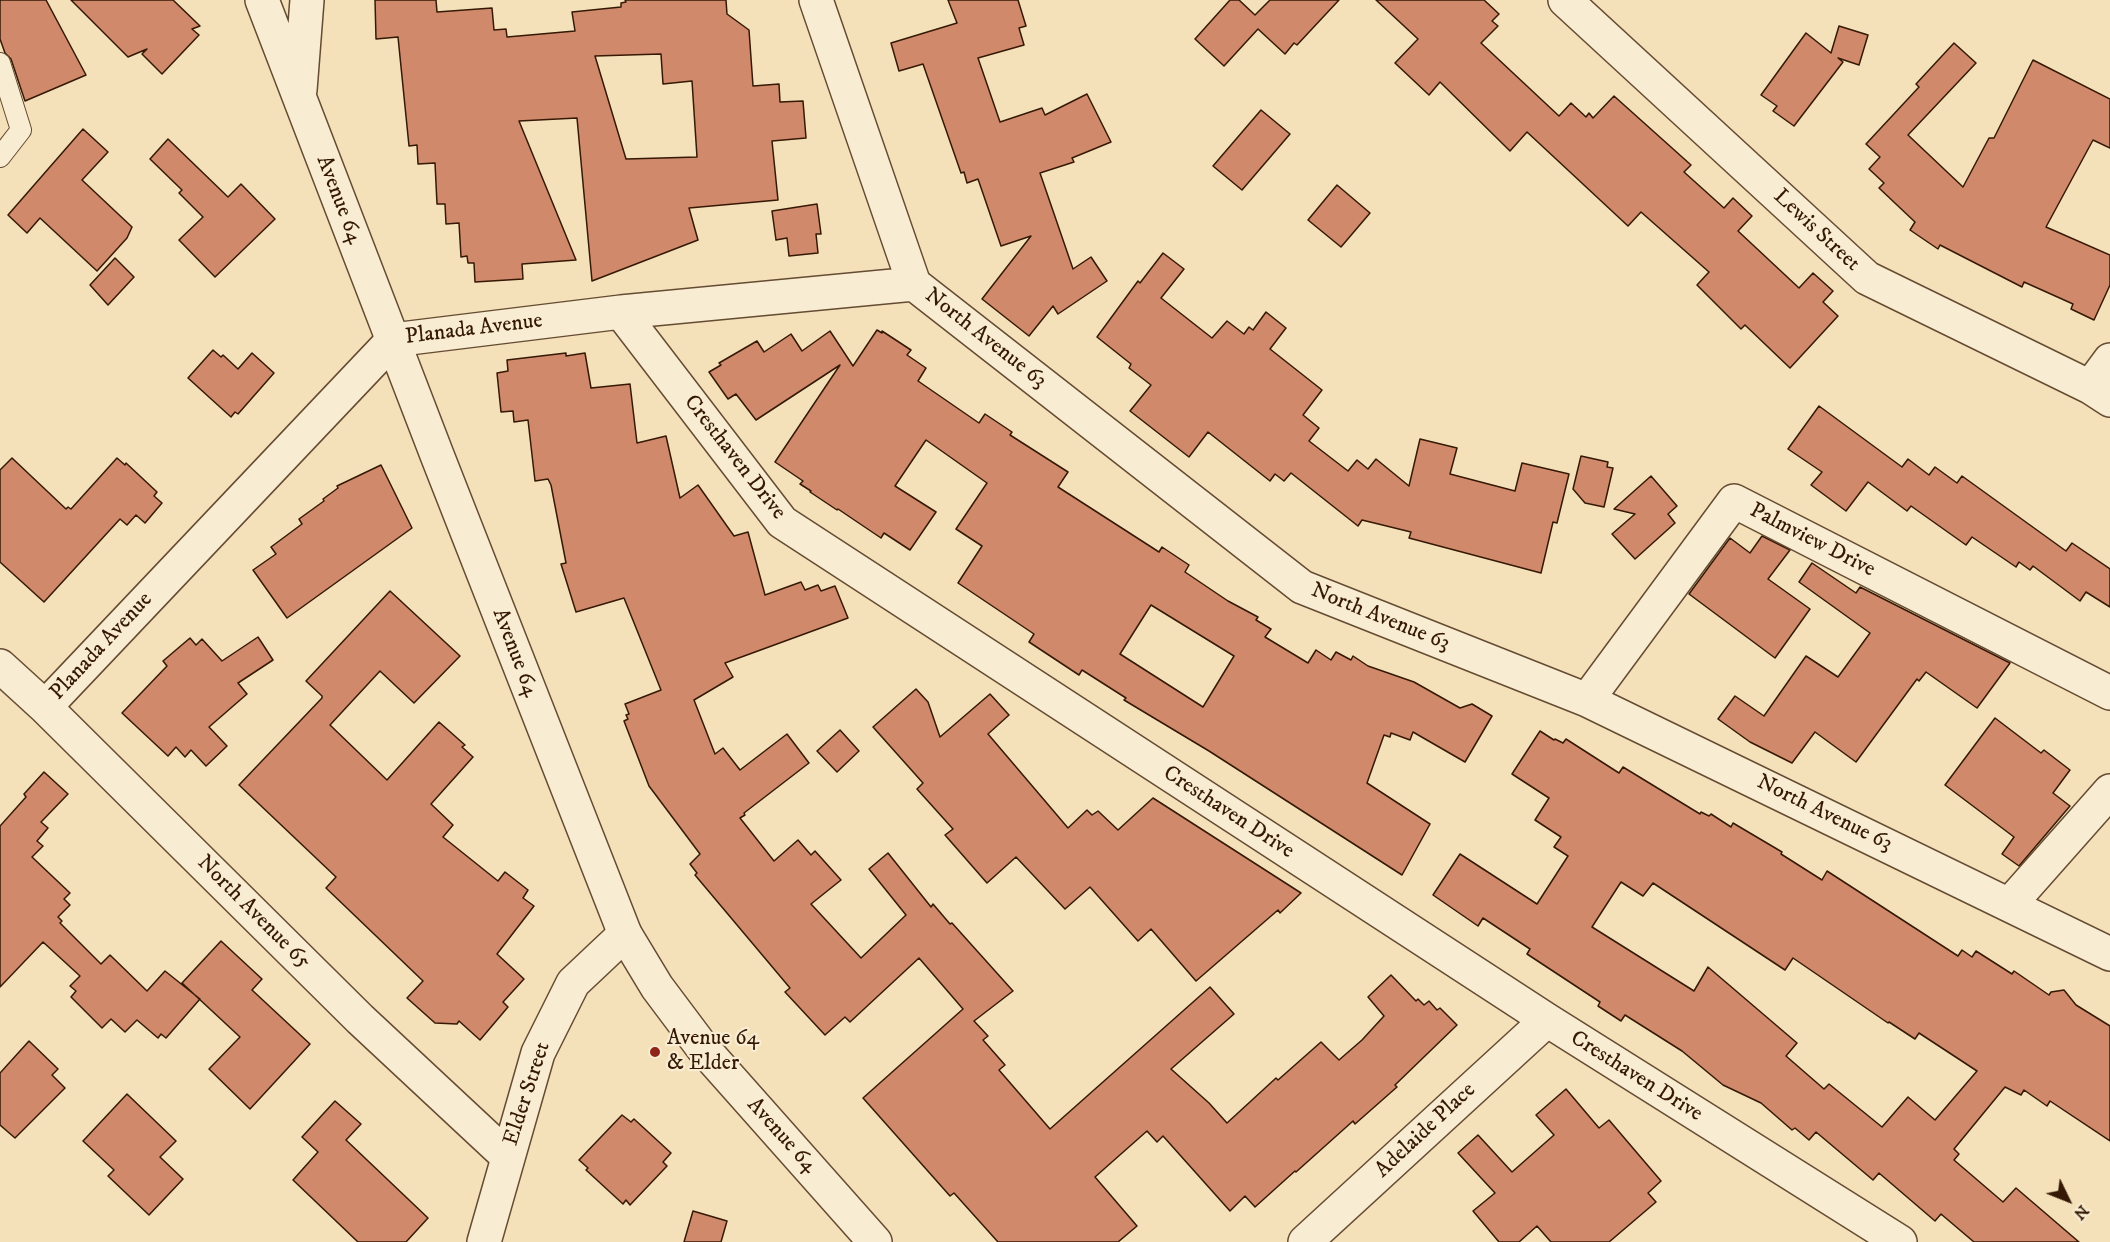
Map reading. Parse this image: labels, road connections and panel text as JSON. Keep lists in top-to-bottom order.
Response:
{
  "streets": {
    "street": [
      "Avenue 64",
      "Lewis Street",
      "Planada Avenue",
      "North Avenue 63",
      "Cresthaven Drive",
      "Palmview Drive",
      "North Avenue 65",
      "Elder Street",
      "Adelaide Place"
    ]
  },
  "crossings": [
    ["Avenue 64", "Planada Avenue"],
    ["Avenue 64", "Elder Street"],
    ["Planada Avenue", "North Avenue 63"],
    ["Planada Avenue", "Cresthaven Drive"],
    ["Planada Avenue", "North Avenue 65"],
    ["North Avenue 63", "Palmview Drive"],
    ["Cresthaven Drive", "Adelaide Place"],
    ["North Avenue 65", "Elder Street"]
  ],
  "places": ["Avenue 64 & Elder"],
  "north": "bottom right"
}
